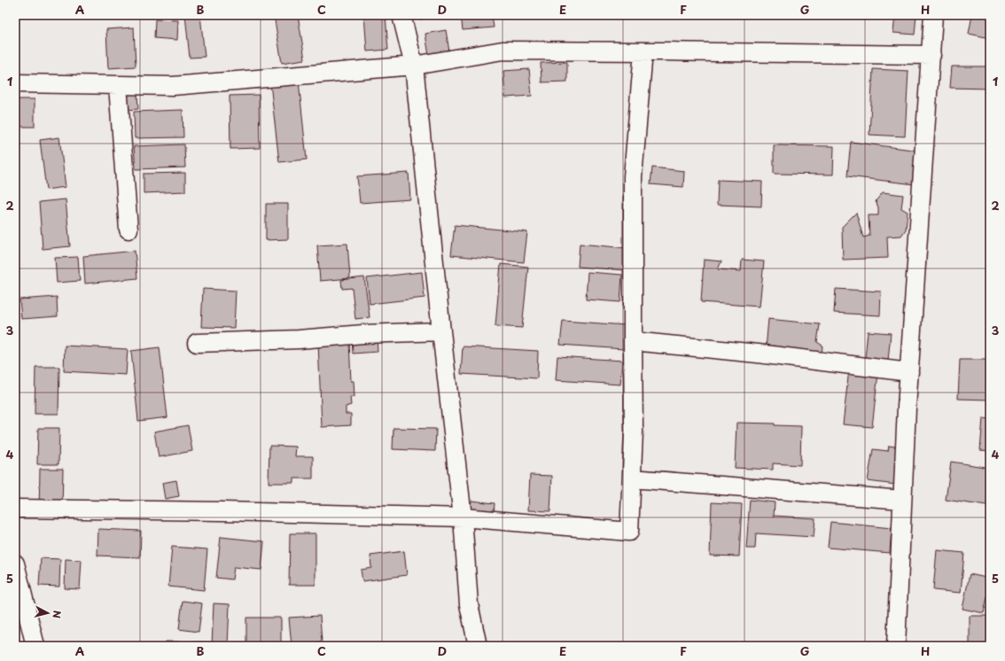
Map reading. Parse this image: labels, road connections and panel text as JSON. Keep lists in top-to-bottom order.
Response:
{
  "north": "right",
  "grid": {
    "columns": [
      "A",
      "B",
      "C",
      "D",
      "E",
      "F",
      "G",
      "H"
    ],
    "rows": [
      "1",
      "2",
      "3",
      "4",
      "5"
    ]
  }
}
